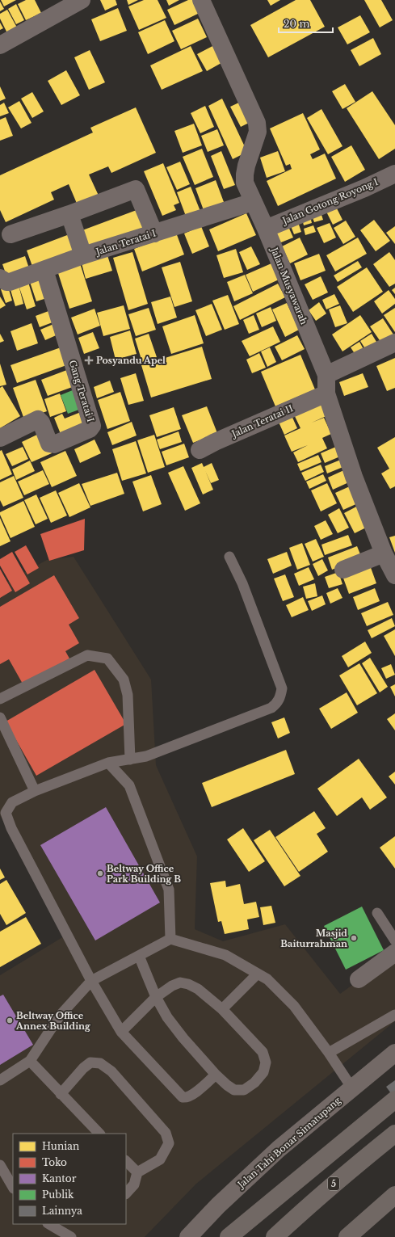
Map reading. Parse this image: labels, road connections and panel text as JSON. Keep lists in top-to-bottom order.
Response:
{
  "streets": {
    "highway": ["Jalan Tahi Bonar Simatupang", "5"],
    "street": [
      "Jalan Gotong Royong I",
      "Jalan Teratai I",
      "Jalan Musyawarah",
      "Gang Teratai I",
      "Jalan Teratai II"
    ]
  },
  "crossings": [
    ["Jalan Gotong Royong I", "Jalan Musyawarah"],
    ["Jalan Teratai I", "Jalan Musyawarah"],
    ["Jalan Teratai I", "Gang Teratai I"],
    ["Jalan Musyawarah", "Jalan Teratai II"]
  ],
  "places": {
    "health": ["Posyandu Apel"],
    "other": ["Beltway Office Park Building B", "Masjid Baiturrahman", "Beltway Office Annex Building"]
  },
  "legend": [
    "Hunian",
    "Toko",
    "Kantor",
    "Publik",
    "Lainnya"
  ],
  "scale_bar": "20 m"
}
